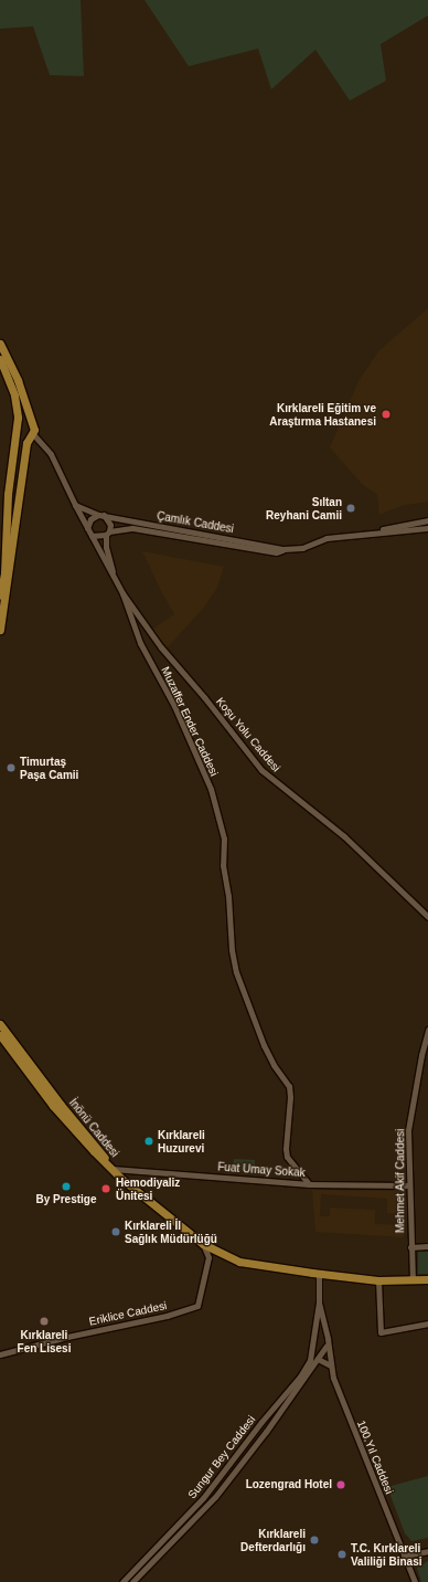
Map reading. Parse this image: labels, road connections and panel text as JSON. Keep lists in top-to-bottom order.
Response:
{
  "streets": {
    "main road": ["İnönü Caddesi"],
    "street": [
      "Çamlık Caddesi",
      "Muzaffer Ender Caddesi",
      "Koşu Yolu Caddesi",
      "Fuat Umay Sokak",
      "Mehmet Akif Caddesi",
      "Eriklice Caddesi",
      "Sungur Bey Caddesi",
      "100.Yıl Caddesi"
    ]
  },
  "crossings": [
    ["Çamlık Caddesi", "Koşu Yolu Caddesi"],
    ["Muzaffer Ender Caddesi", "Koşu Yolu Caddesi"],
    ["Muzaffer Ender Caddesi", "Fuat Umay Sokak"],
    ["İnönü Caddesi", "Fuat Umay Sokak"],
    ["Fuat Umay Sokak", "Mehmet Akif Caddesi"],
    ["Sungur Bey Caddesi", "100.Yıl Caddesi"]
  ],
  "places": [
    "Kırklareli Eğitim ve Araştırma Hastanesi",
    "Sıltan Reyhani Camii",
    "Timurtaş Paşa Camii",
    "Kırklareli Huzurevi",
    "By Prestige",
    "Hemodiyaliz Ünitesi",
    "Kırklareli İl Sağlık Müdürlüğü",
    "Kırklareli Fen Lisesi",
    "Lozengrad Hotel",
    "Kırklareli Defterdarlığı",
    "T.C. Kırklareli Valiliği Binasi"
  ]
}
